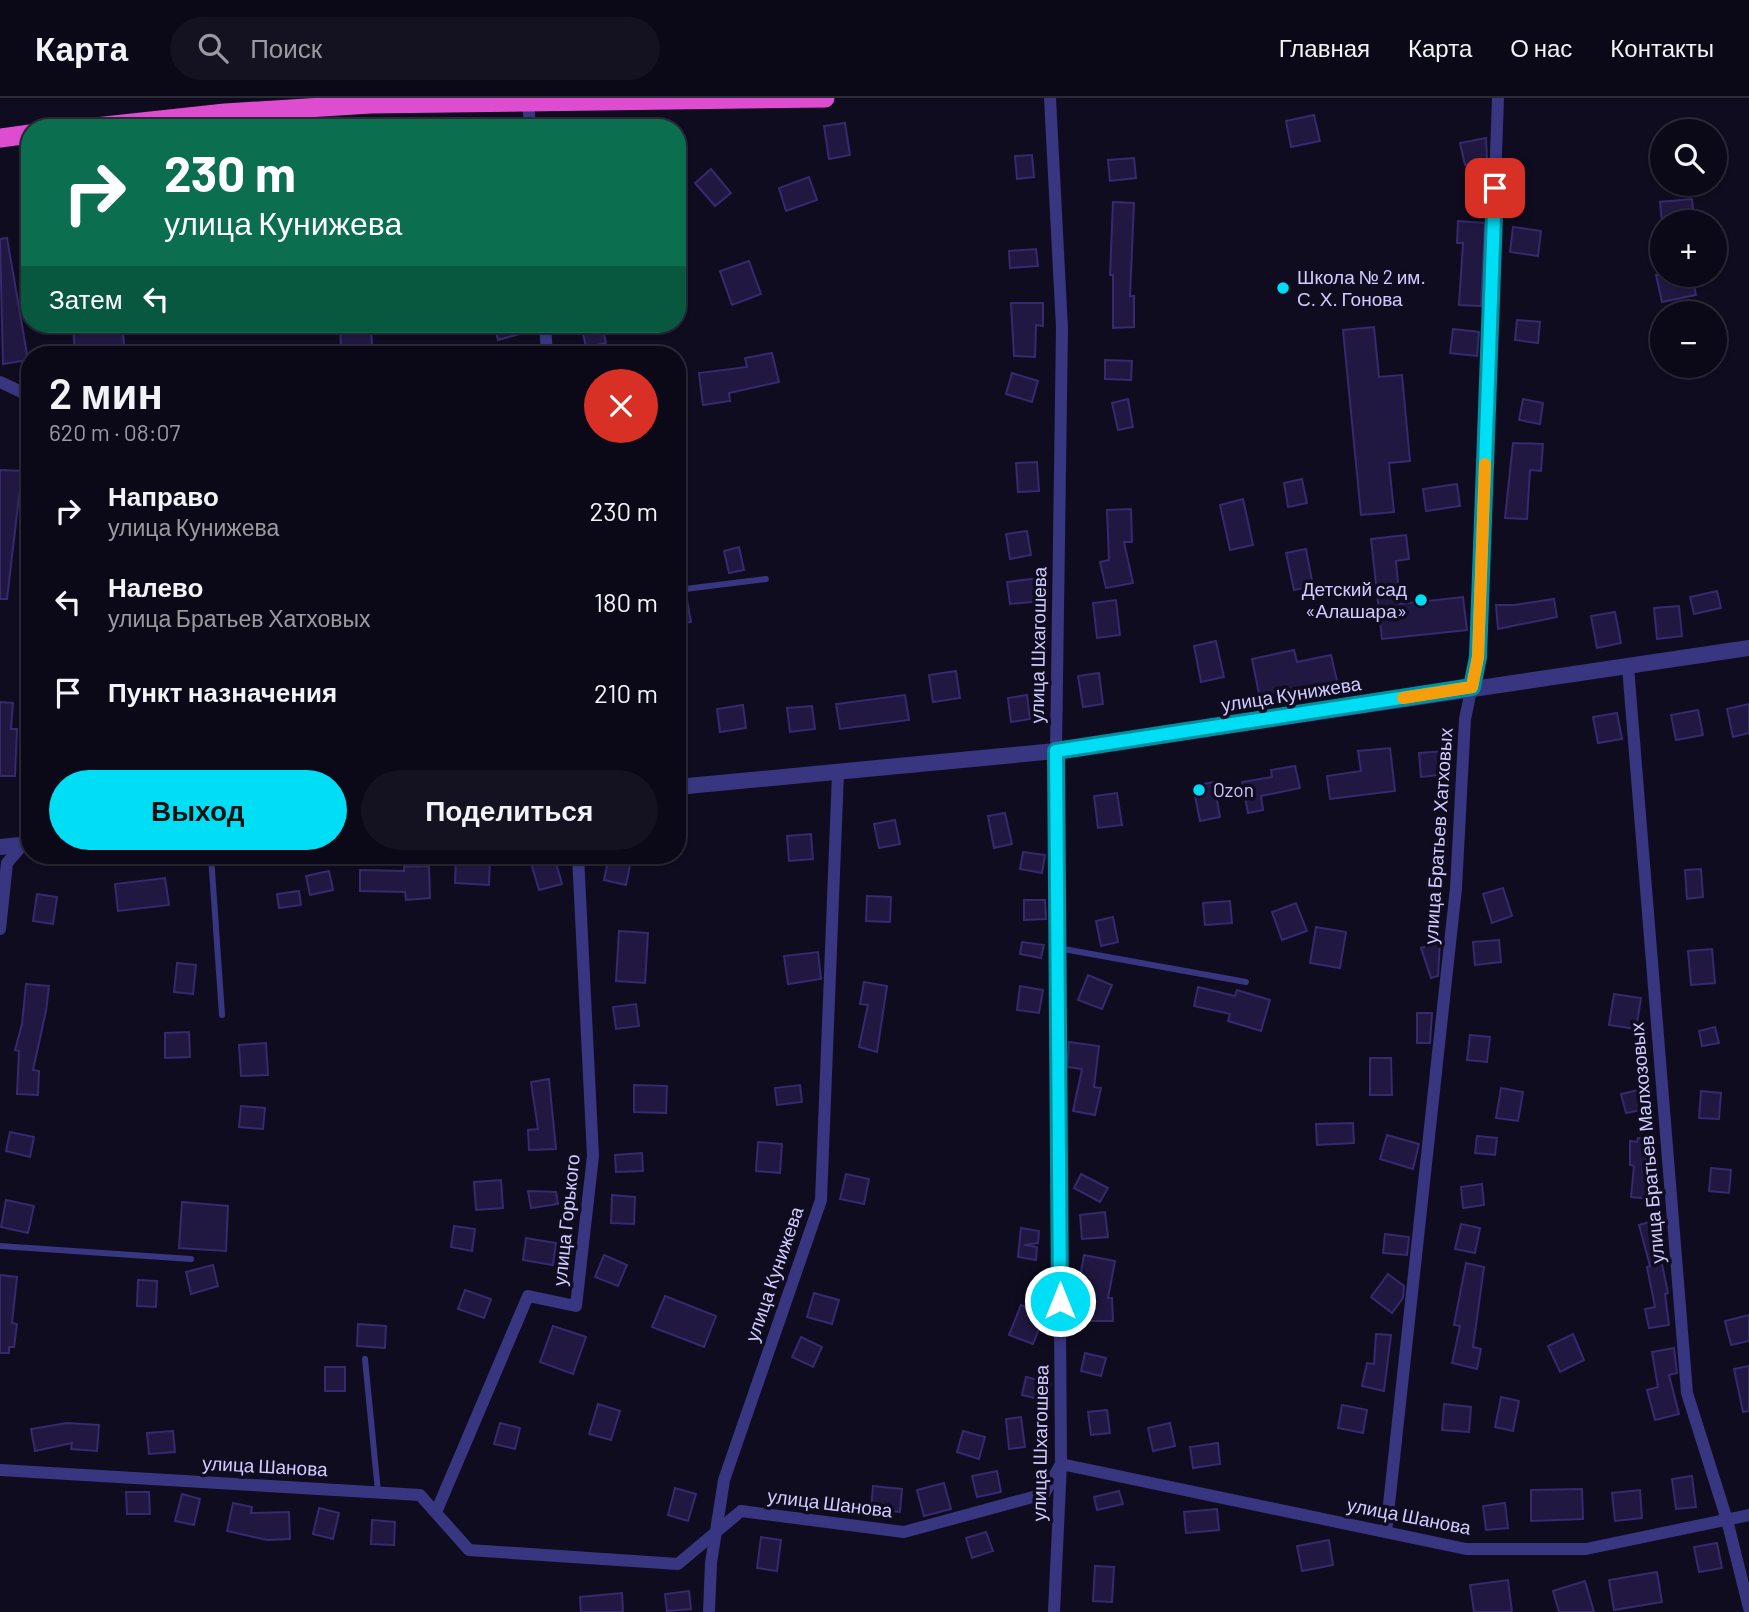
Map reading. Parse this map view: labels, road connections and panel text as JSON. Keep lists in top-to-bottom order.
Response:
{
  "streets": {
    "street": [
      "улица Шхагошева",
      "улица Кунижева",
      "улица Братьев Хатховых",
      "улица Братьев Малхозовых",
      "улица Горького",
      "улица Шанова"
    ]
  },
  "crossings": [
    ["улица Шхагошева", "улица Кунижева"],
    ["улица Шхагошева", "улица Шанова"],
    ["улица Кунижева", "улица Братьев Хатховых"],
    ["улица Кунижева", "улица Братьев Малхозовых"],
    ["улица Кунижева", "улица Шанова"],
    ["улица Братьев Хатховых", "улица Шанова"],
    ["улица Братьев Малхозовых", "улица Шанова"],
    ["улица Горького", "улица Шанова"]
  ],
  "places": ["Школа № 2 им. С. Х. Гонова", "Детский сад «Алашара»", "Ozon"],
  "page": {
    "header": "Карта",
    "search": "Поиск",
    "nav": [
      "Главная",
      "Карта",
      "О нас",
      "Контакты"
    ],
    "map_buttons": ["+", "−"],
    "turn": ["230 m", "улица Кунижева"],
    "then": "Затем",
    "heading": ["2 мин", "620 m · 08:07"],
    "list": [
      {
        "name": "Направо",
        "note": "улица Кунижева",
        "value": "230 m"
      },
      {
        "name": "Налево",
        "note": "улица Братьев Хатховых",
        "value": "180 m"
      },
      {
        "name": "Пункт назначения",
        "value": "210 m"
      }
    ],
    "buttons": ["Выход", "Поделиться"]
  }
}
